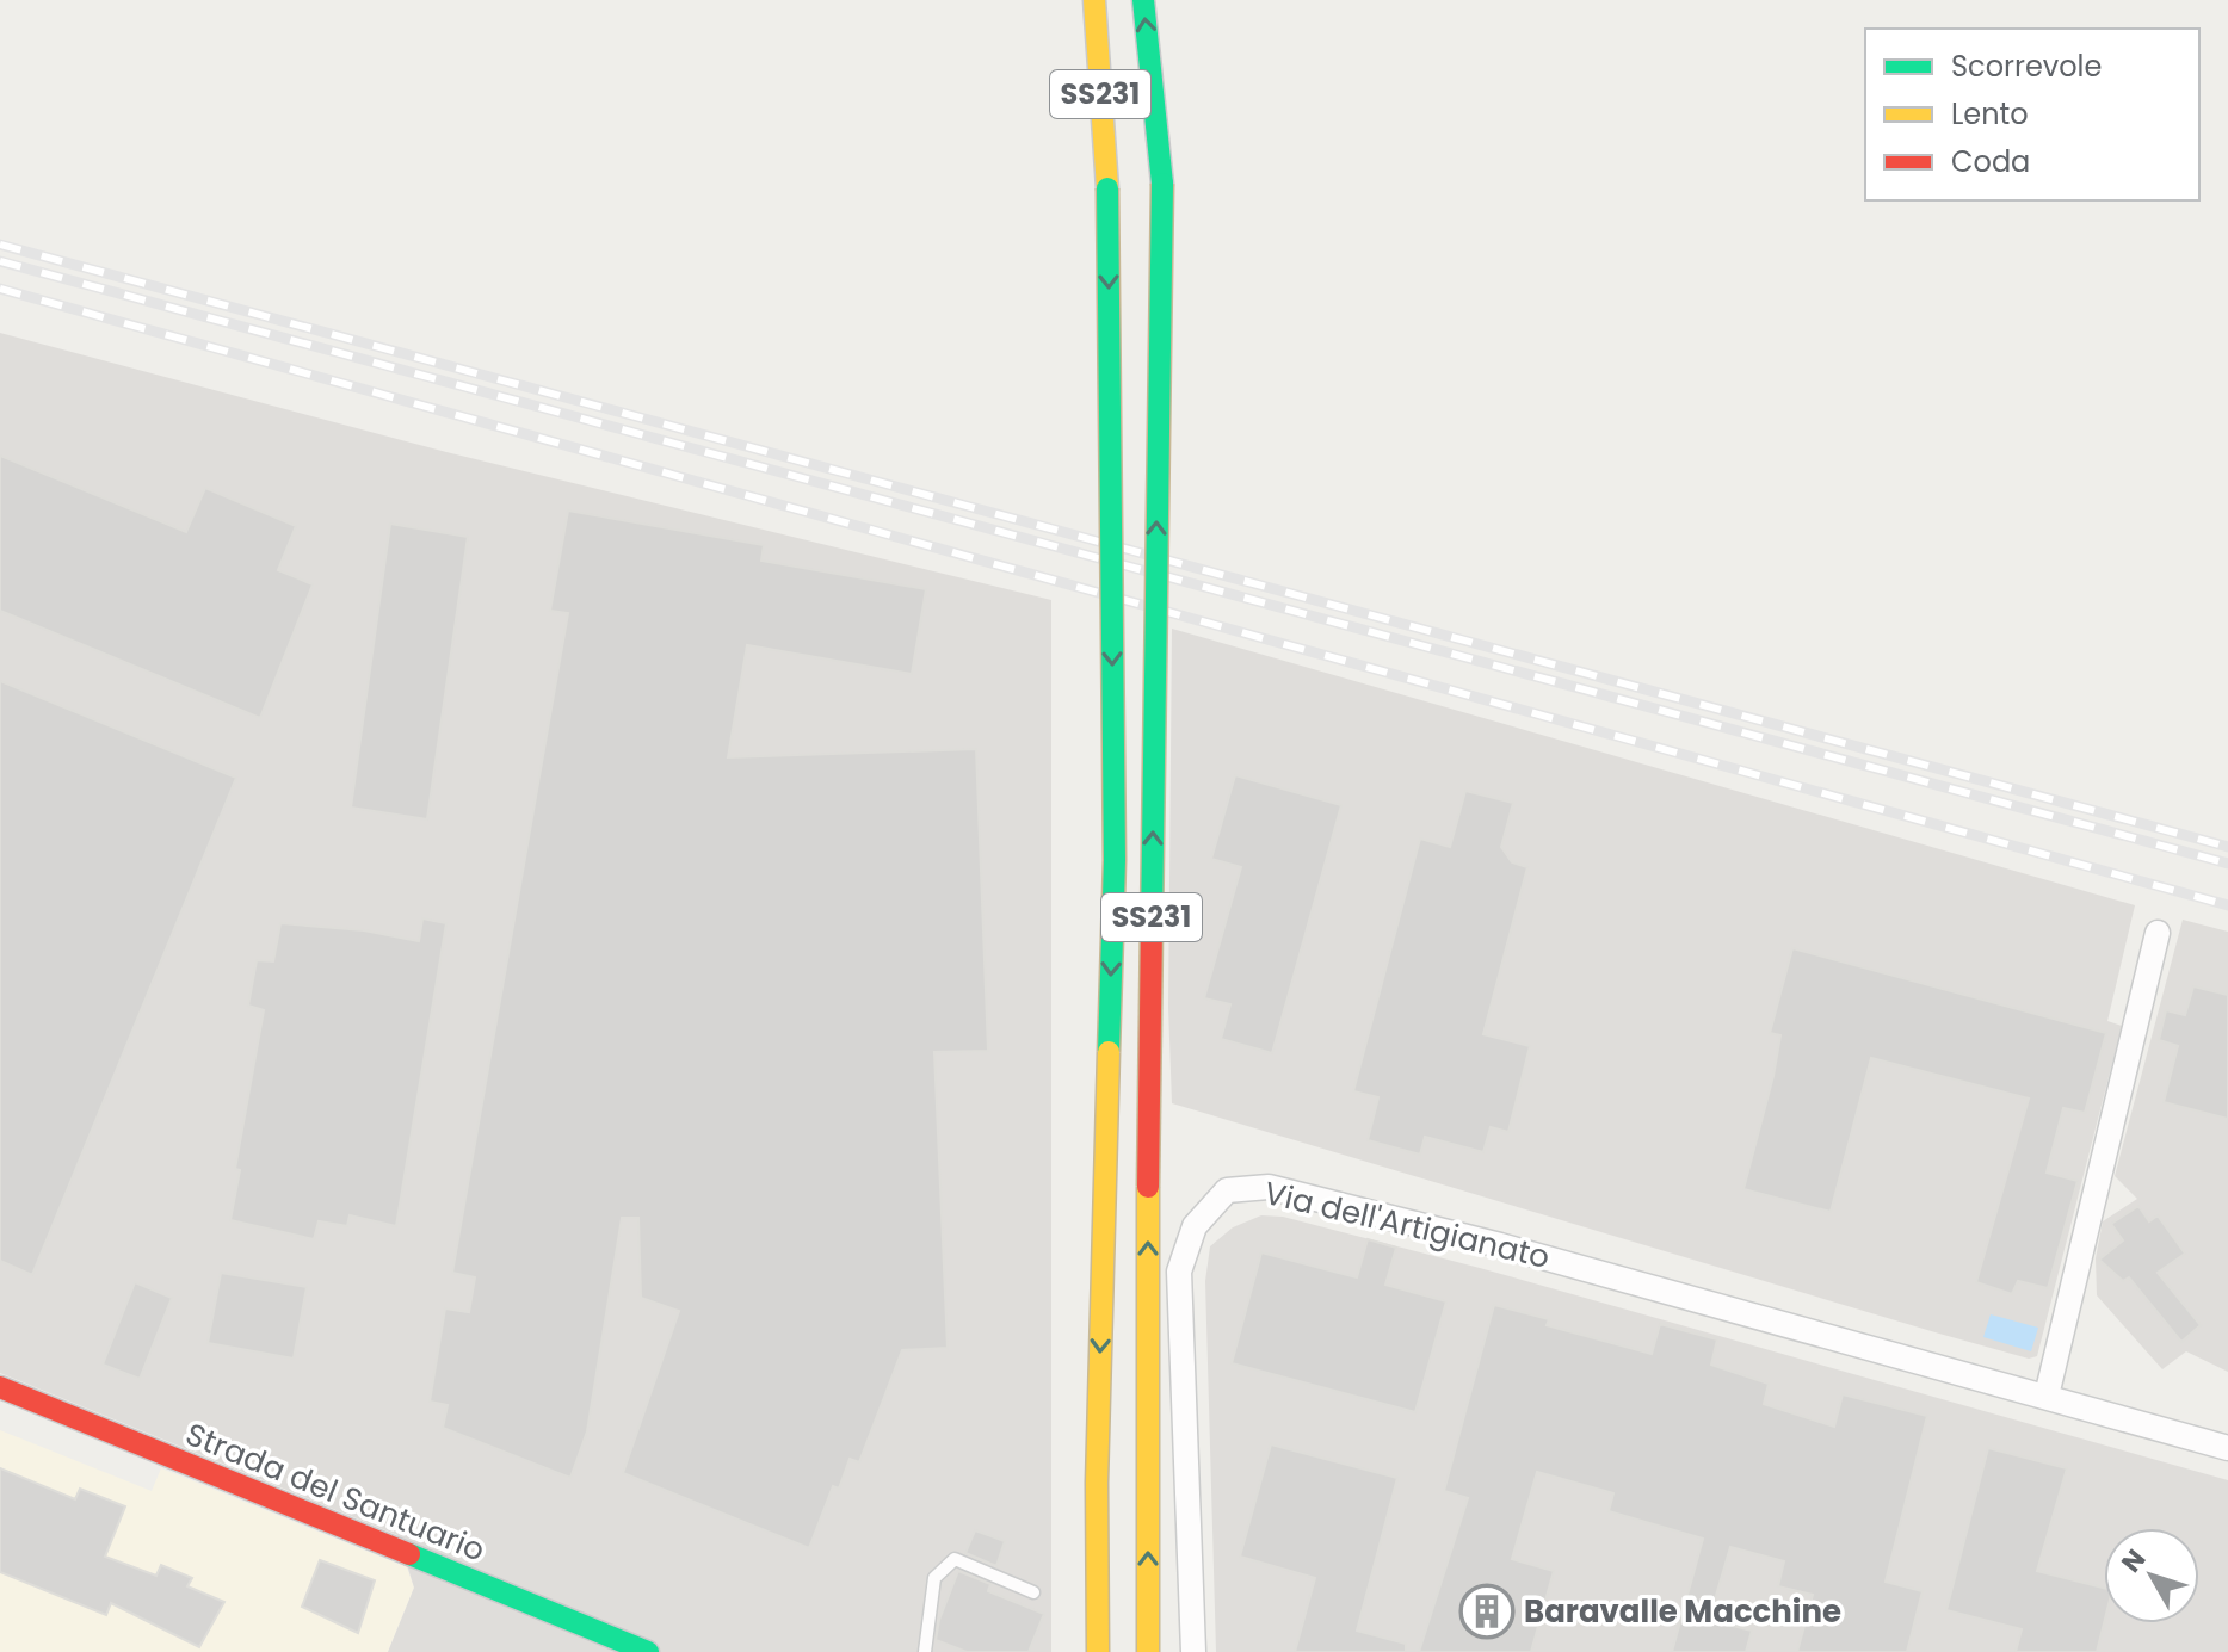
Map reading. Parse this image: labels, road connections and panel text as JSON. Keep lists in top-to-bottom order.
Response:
{
  "streets": {
    "main road": ["SS231", "Strada del Santuario"],
    "street": ["Via dell'Artigianato"]
  },
  "places": {
    "building": ["Baravalle Macchine"]
  },
  "legend": ["Scorrevole", "Lento", "Coda"],
  "north": "top left"
}
